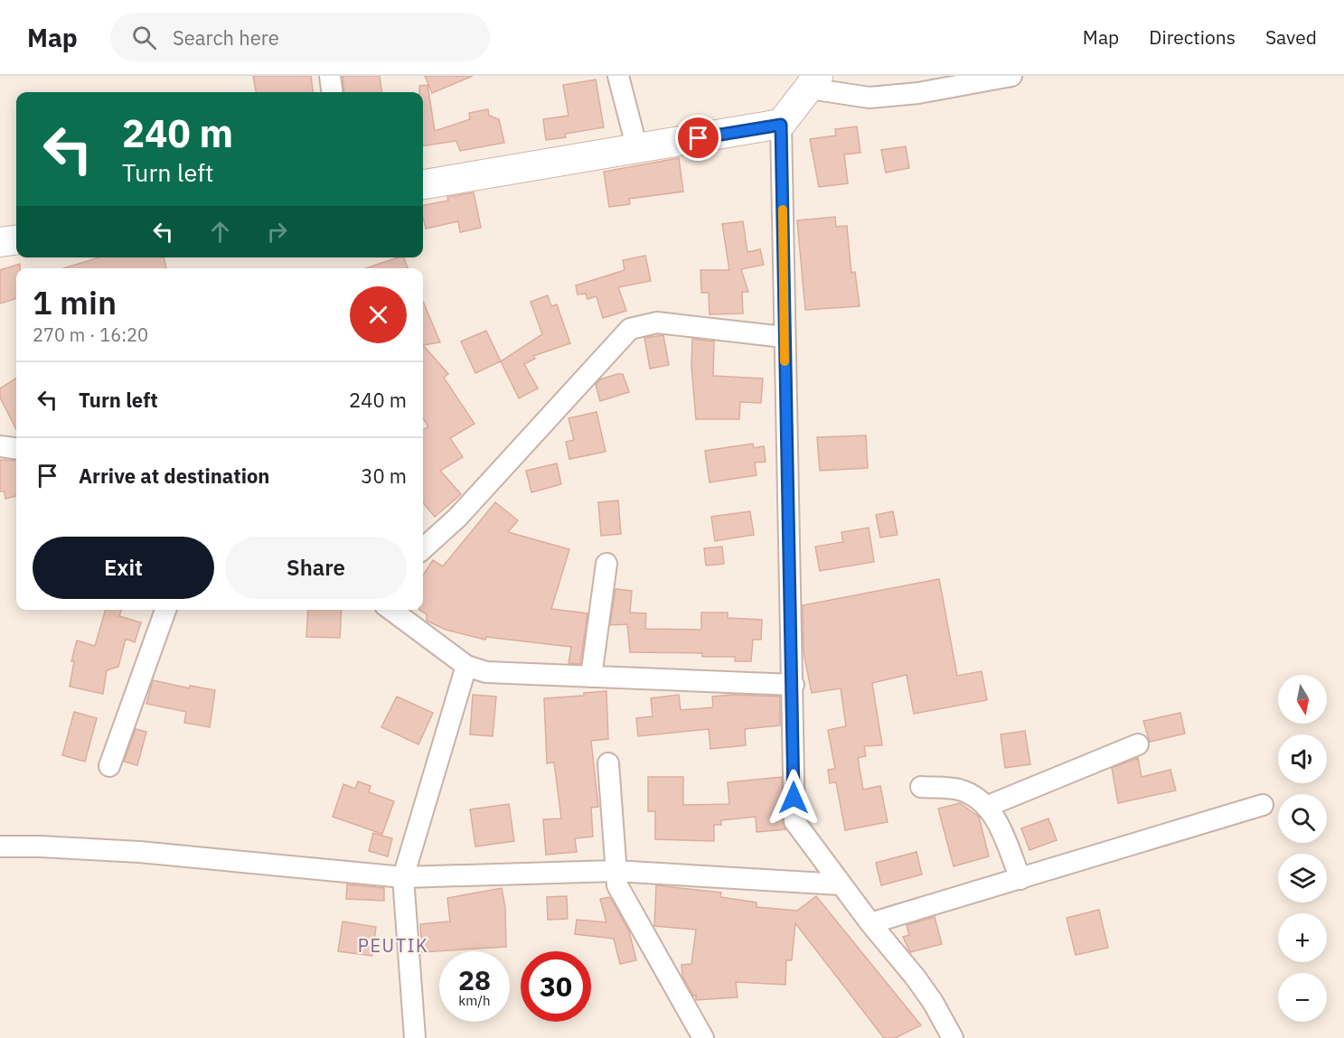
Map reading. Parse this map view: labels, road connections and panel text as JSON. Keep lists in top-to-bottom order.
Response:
{
  "districts": ["PEUTIK"],
  "north": "bottom",
  "page": {
    "header": "Map",
    "search": "Search here",
    "nav": ["Map", "Directions", "Saved"],
    "turn": ["240 m", "Turn left"],
    "heading": ["1 min", "270 m · 16:20"],
    "list": [
      {
        "name": "Turn left",
        "value": "240 m"
      },
      {
        "name": "Arrive at destination",
        "value": "30 m"
      }
    ],
    "buttons": ["Exit", "Share"],
    "map_buttons": ["+", "−"],
    "speed": "28 km/h",
    "limit": "30"
  }
}
